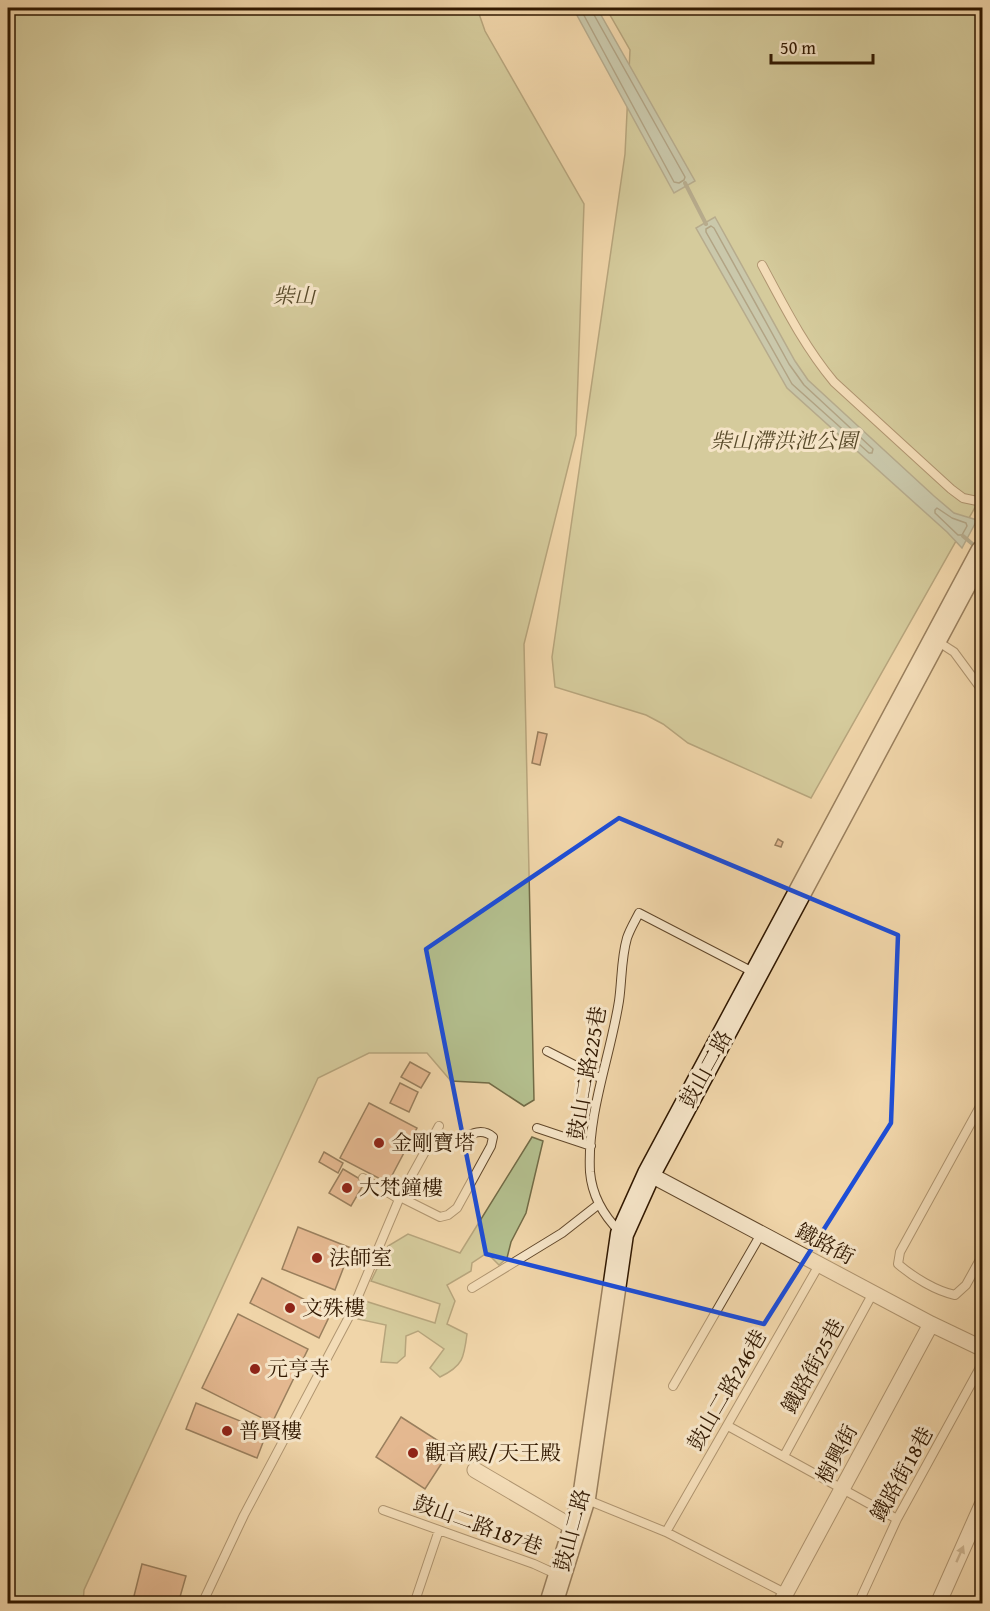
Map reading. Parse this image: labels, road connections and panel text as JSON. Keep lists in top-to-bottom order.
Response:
{
  "streets": {
    "street": ["鼓山二路", "鐵路街", "樹興街"],
    "lane": [
      "鼓山二路225巷",
      "鐵路街25巷",
      "鼓山二路246巷",
      "鐵路街18巷",
      "鼓山二路187巷"
    ]
  },
  "crossings": [
    ["鼓山二路", "鼓山二路225巷"],
    ["鼓山二路", "鐵路街"],
    ["鼓山二路", "鼓山二路187巷"],
    ["鐵路街", "鐵路街25巷"],
    ["鐵路街", "鼓山二路246巷"],
    ["鐵路街", "樹興街"]
  ],
  "parks": ["柴山", "柴山滯洪池公園"],
  "places": [
    "金剛寶塔",
    "大梵鐘樓",
    "法師室",
    "文殊樓",
    "元亨寺",
    "普賢樓",
    "觀音殿/天王殿"
  ],
  "scale_bar": "50 m"
}
